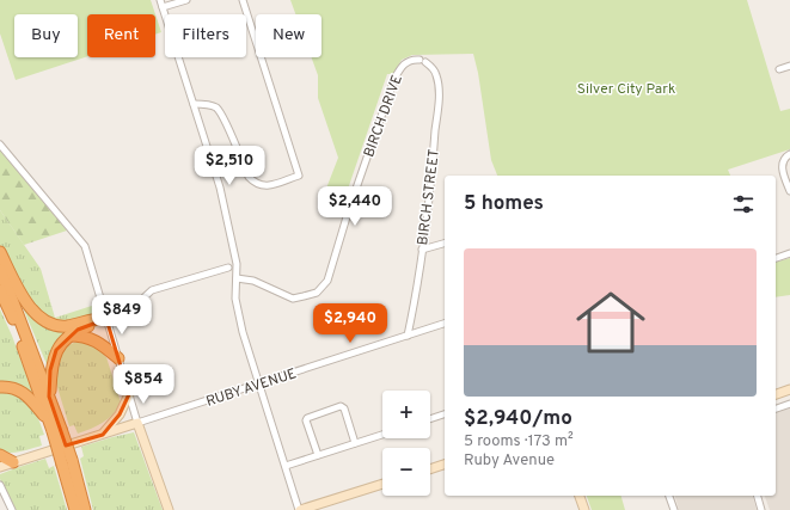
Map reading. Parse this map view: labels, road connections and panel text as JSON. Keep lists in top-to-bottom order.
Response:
{
  "streets": {
    "street": ["BIRCH DRIVE", "BIRCH STREET", "RUBY AVENUE"]
  },
  "crossings": [
    ["BIRCH DRIVE", "BIRCH STREET"],
    ["BIRCH STREET", "RUBY AVENUE"]
  ],
  "parks": ["Silver City Park"],
  "page": {
    "chip": [
      "Buy",
      "Rent",
      "Filters",
      "New"
    ],
    "price": [
      "$2,510",
      "$2,440",
      "$849",
      "$2,940",
      "$854"
    ],
    "heading": "5 homes",
    "list": [
      {
        "name": "$2,940/mo",
        "note": "5 rooms · 173 m² · Ruby Avenue"
      }
    ],
    "map_buttons": ["+", "−"]
  }
}
